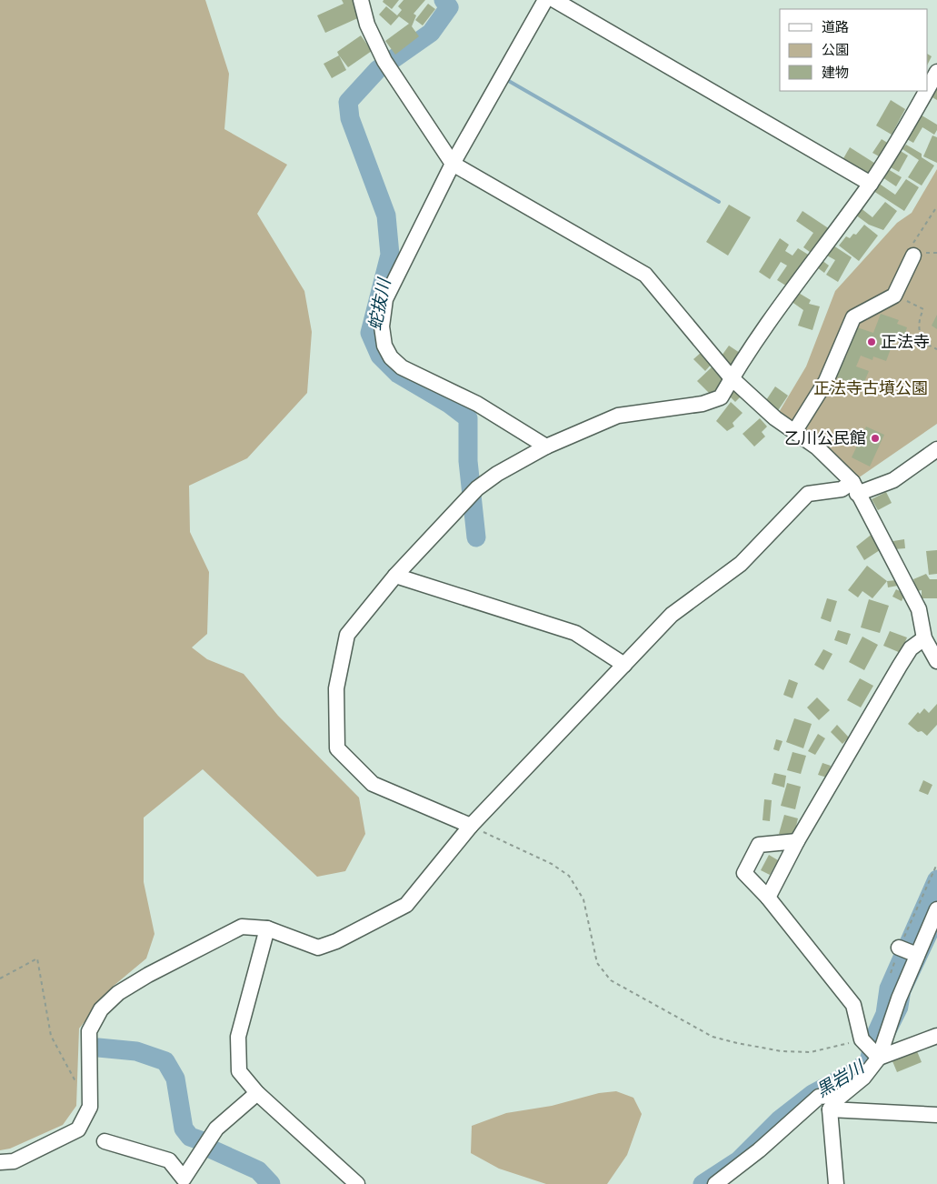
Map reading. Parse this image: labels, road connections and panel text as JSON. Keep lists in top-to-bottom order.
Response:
{
  "water": ["蛇抜川", "黒岩川"],
  "parks": ["正法寺古墳公園"],
  "places": ["正法寺", "乙川公民館"],
  "legend": ["道路", "公園", "建物"]
}
